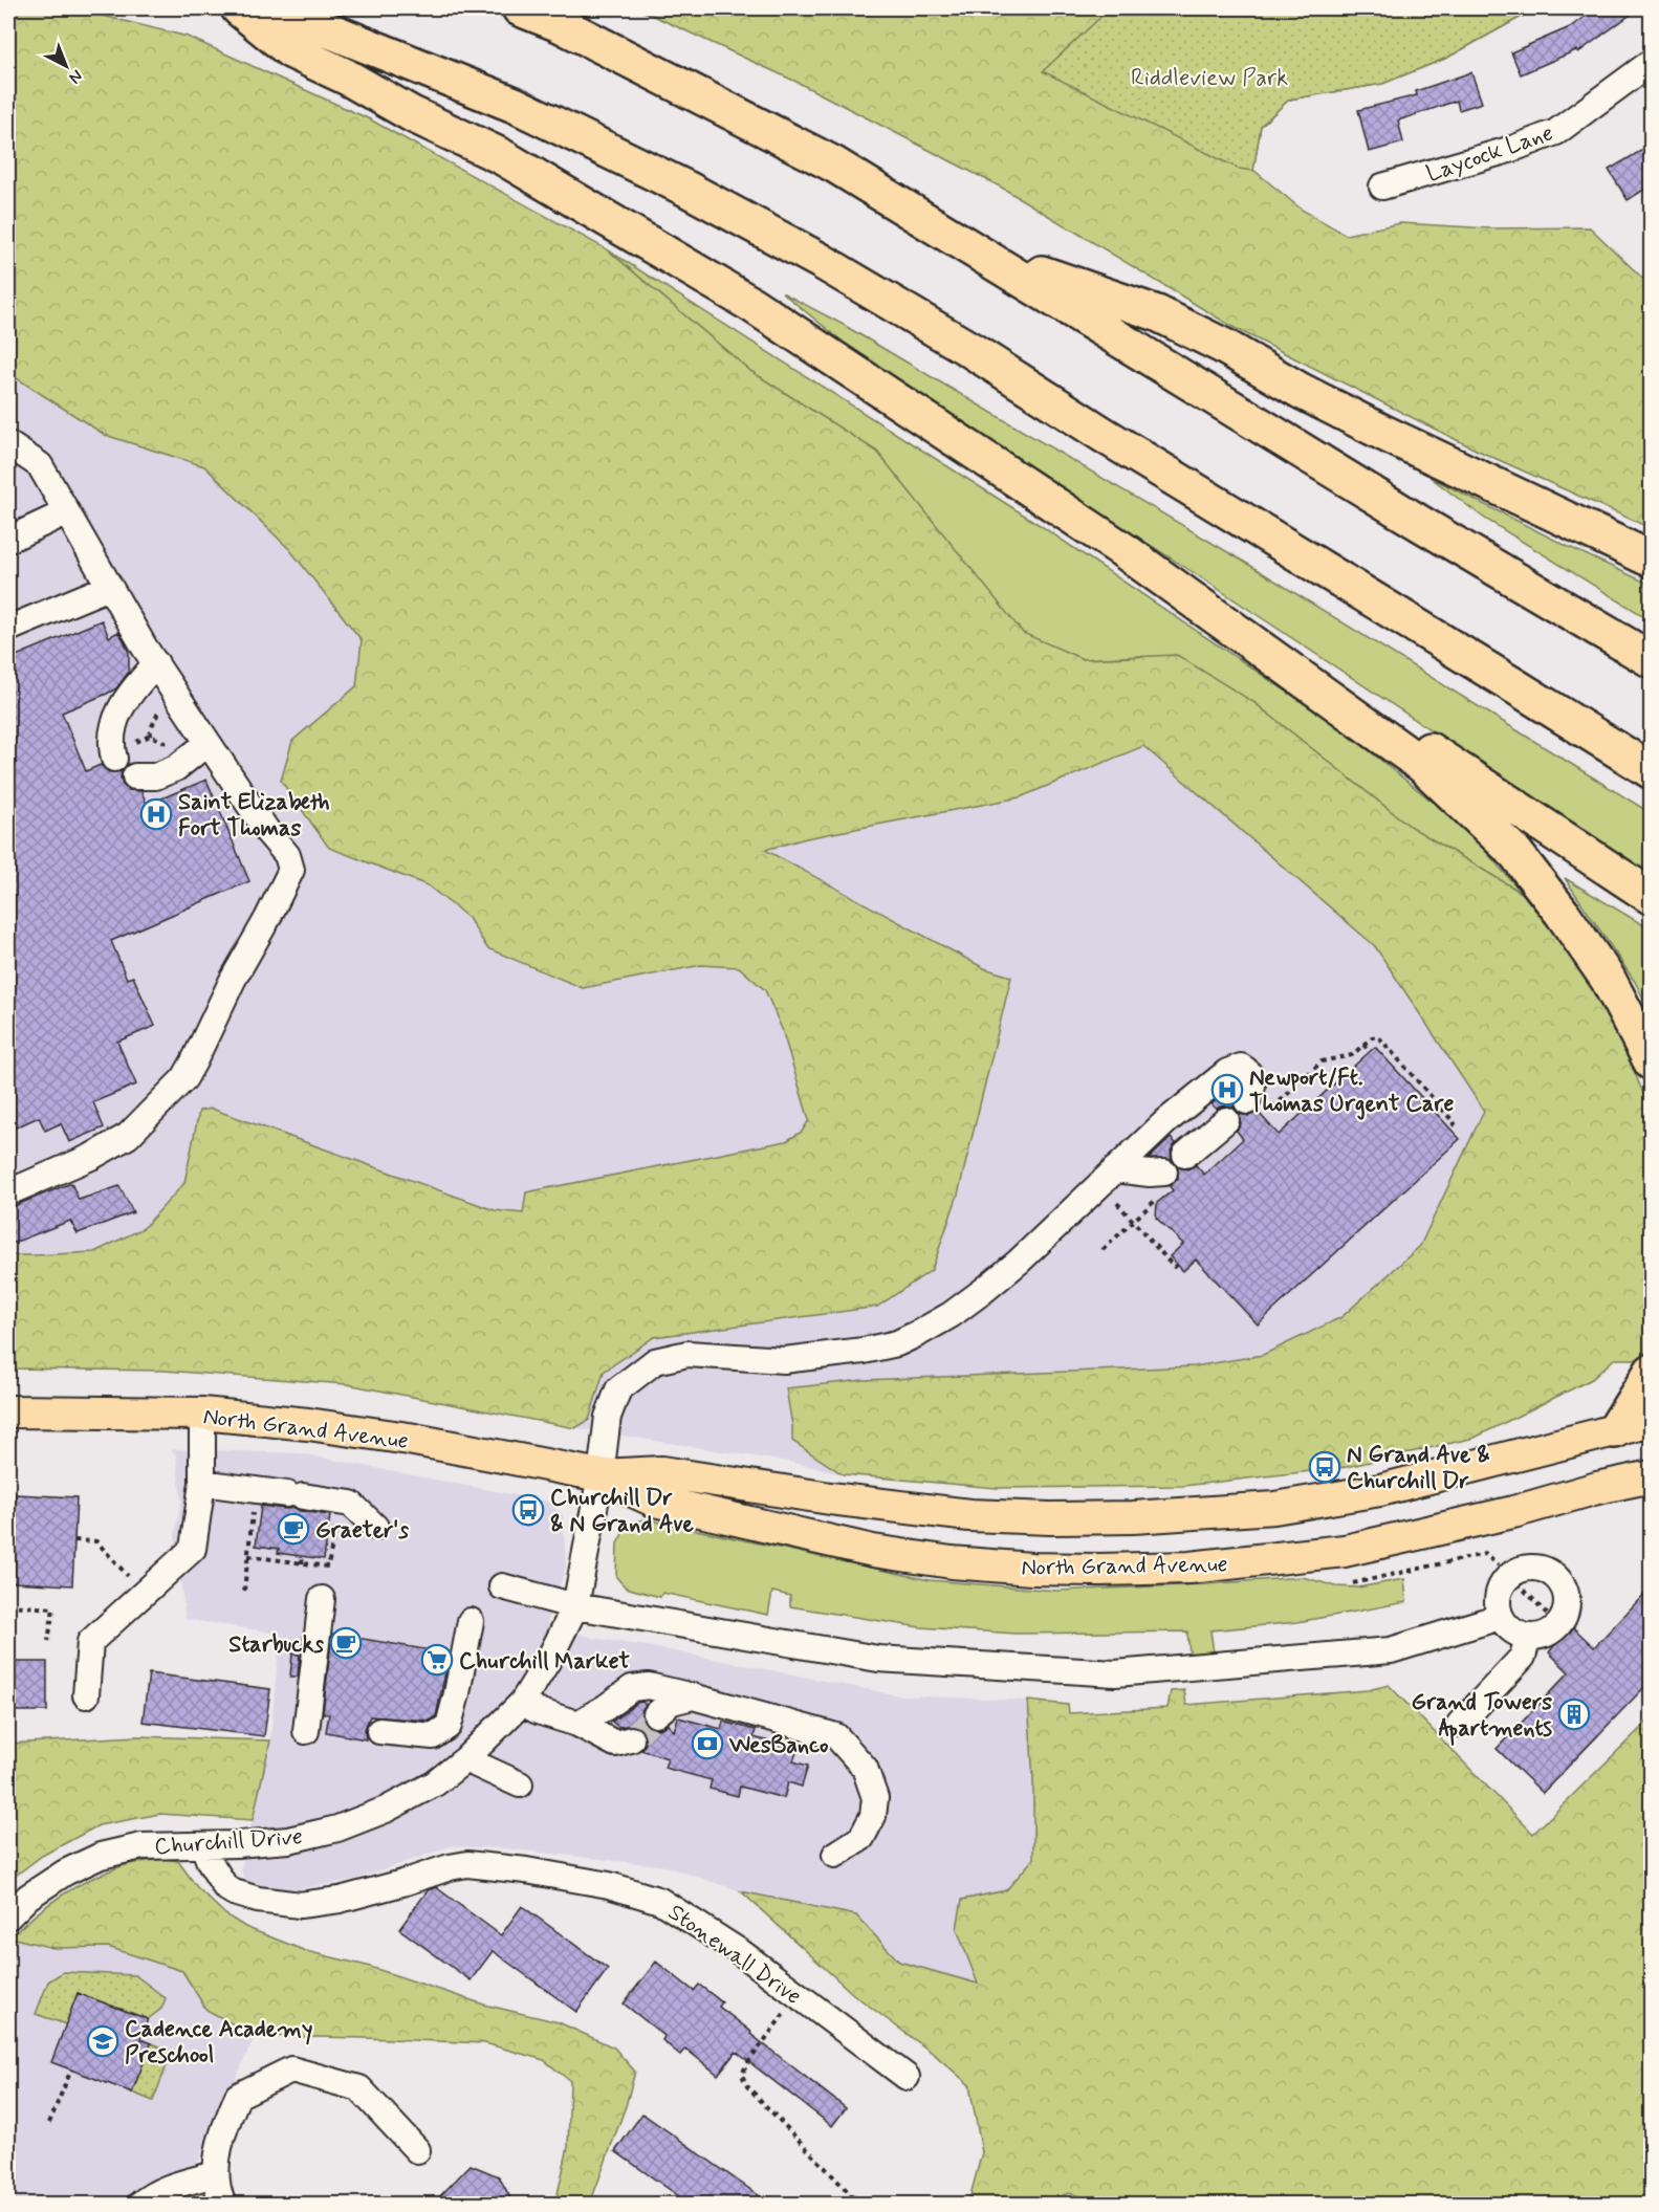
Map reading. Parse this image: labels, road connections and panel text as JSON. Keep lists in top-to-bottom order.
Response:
{
  "streets": {
    "main road": ["North Grand Avenue"],
    "street": ["Laycock Lane", "Churchill Drive", "Stonewall Drive"]
  },
  "crossings": [
    ["North Grand Avenue", "Churchill Drive"],
    ["Churchill Drive", "Stonewall Drive"]
  ],
  "parks": ["Riddleview Park"],
  "places": {
    "hospital": ["Saint Elizabeth Fort Thomas", "Newport/Ft. Thomas Urgent Care"],
    "bus stop": ["N Grand Ave & Churchill Dr", "Churchill Dr & N Grand Ave"],
    "cafe": ["Graeter's", "Starbucks"],
    "supermarket": ["Churchill Market"],
    "building": ["Grand Towers Apartments"],
    "bank": ["WesBanco"],
    "school or university": ["Cadence Academy Preschool"]
  },
  "north": "bottom right"
}
